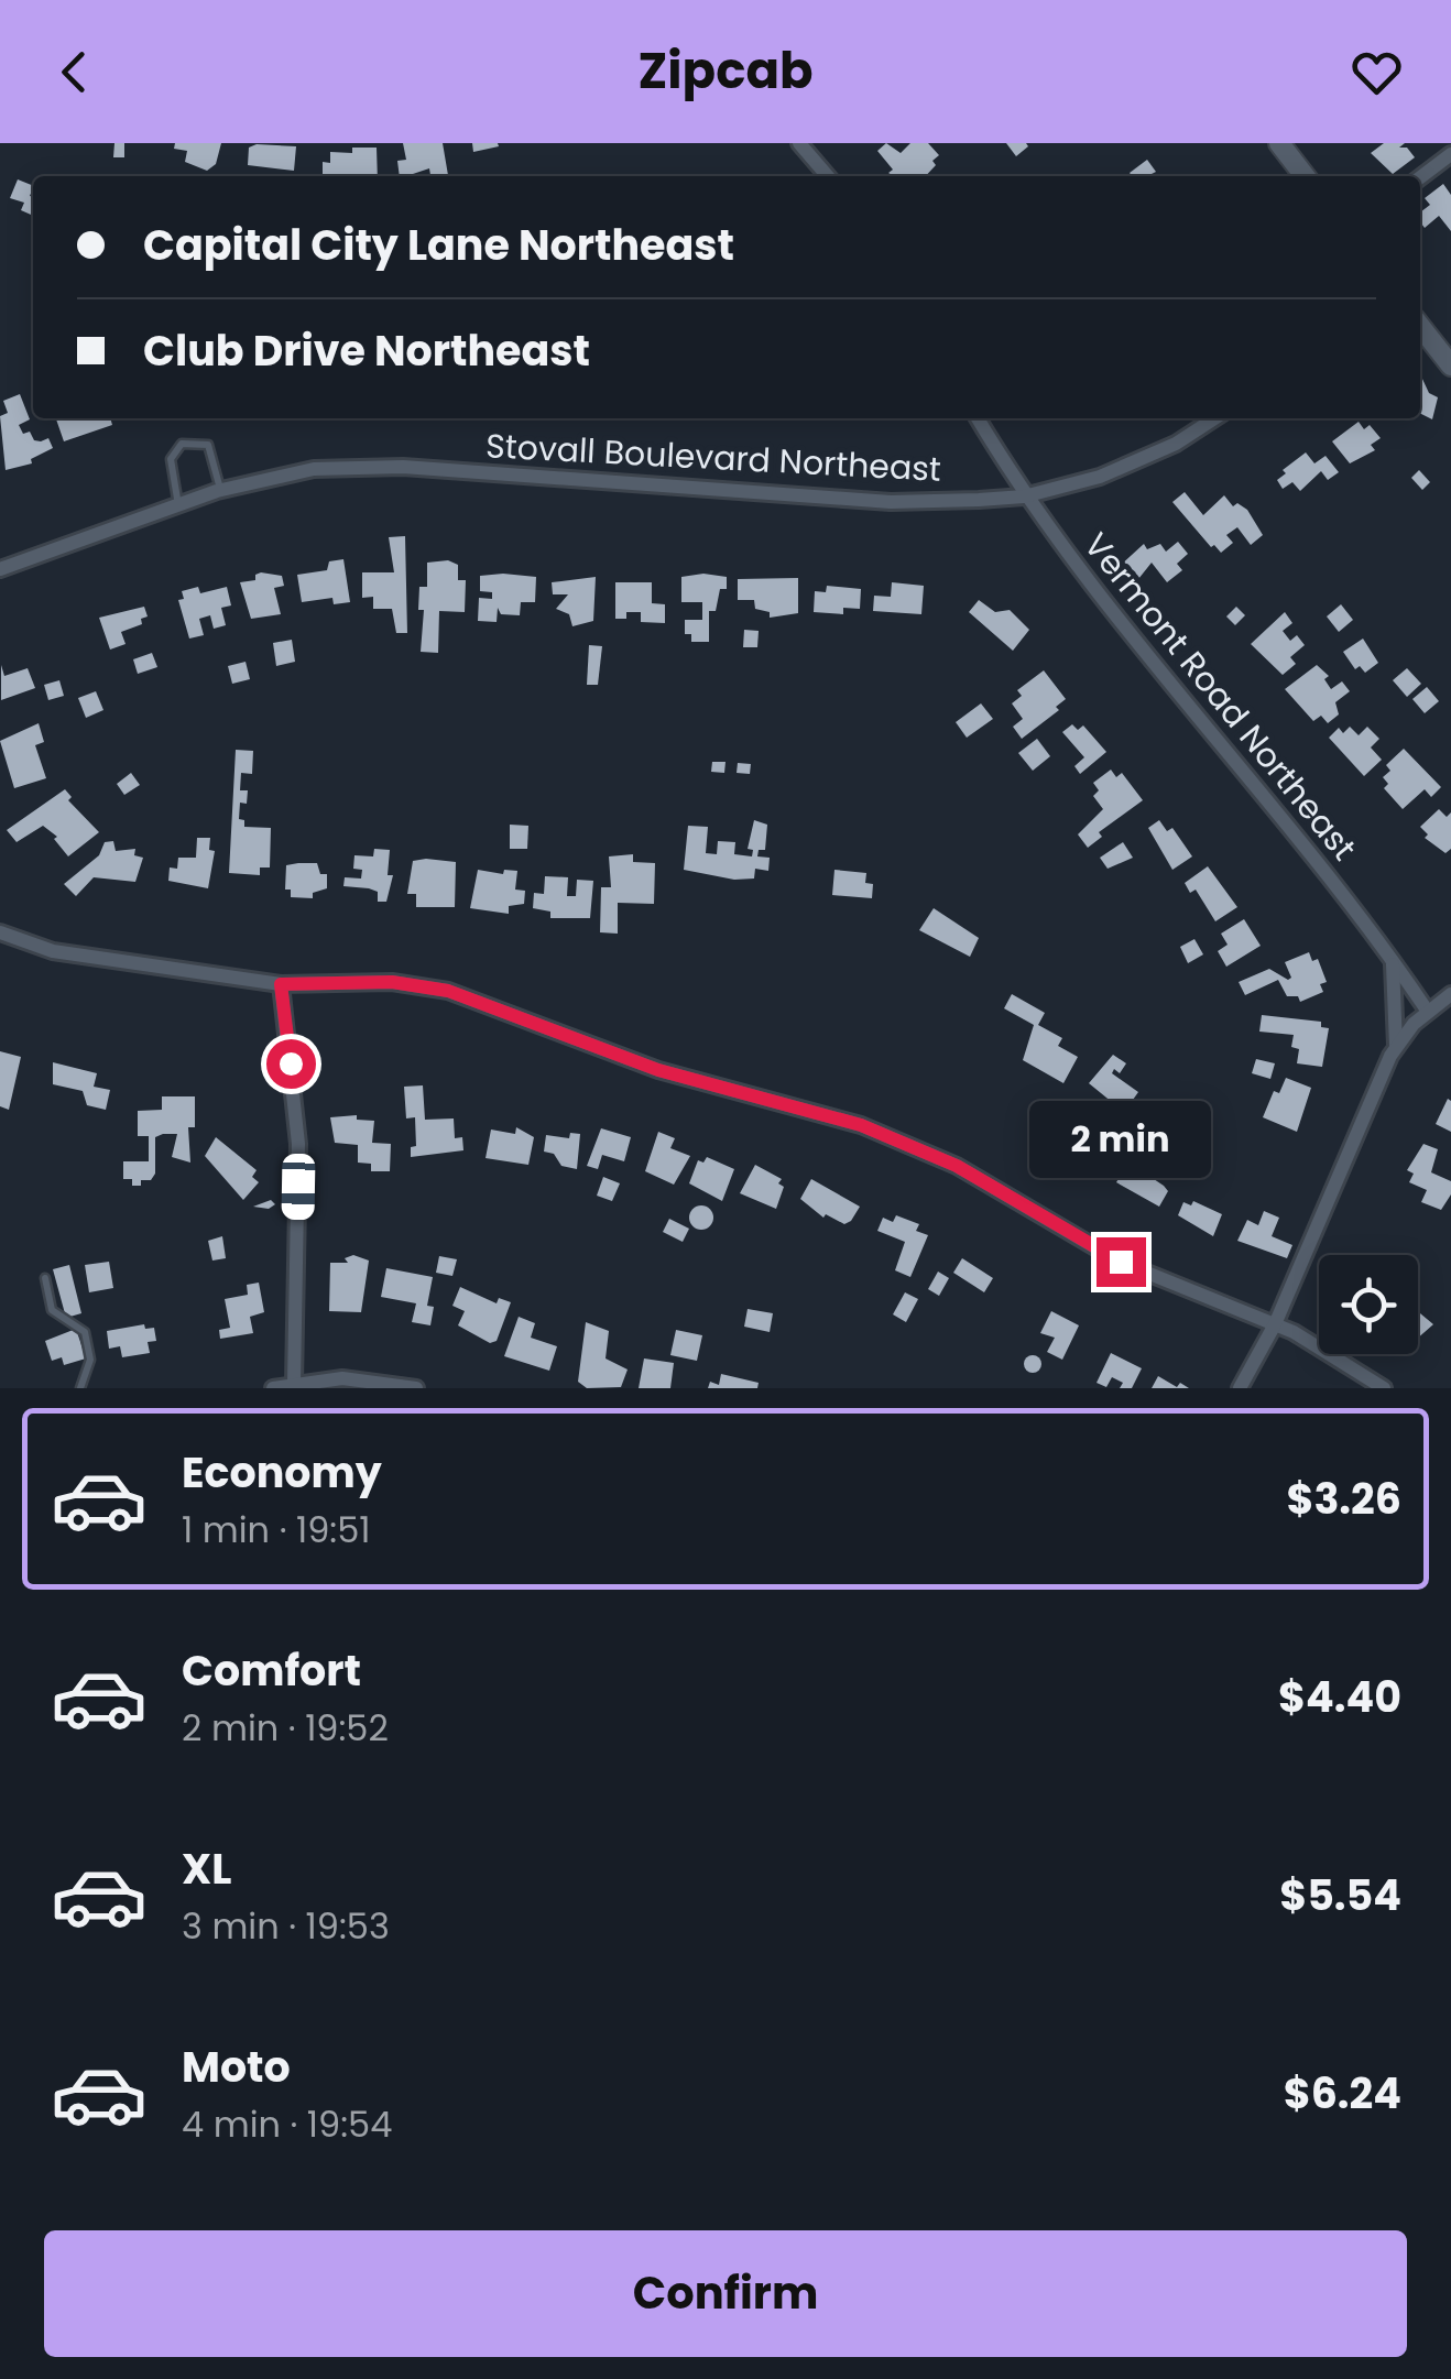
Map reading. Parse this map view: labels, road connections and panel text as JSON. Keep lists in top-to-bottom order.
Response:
{
  "streets": {
    "street": ["Stovall Boulevard Northeast", "Vermont Road Northeast"]
  },
  "crossings": [
    ["Stovall Boulevard Northeast", "Vermont Road Northeast"]
  ],
  "page": {
    "header": "Zipcab",
    "banner": ["Capital City Lane Northeast", "Club Drive Northeast"],
    "bubble": "2 min",
    "list": [
      {
        "name": "Economy",
        "note": "1 min · 19:51",
        "value": "$3.26"
      },
      {
        "name": "Comfort",
        "note": "2 min · 19:52",
        "value": "$4.40"
      },
      {
        "name": "XL",
        "note": "3 min · 19:53",
        "value": "$5.54"
      },
      {
        "name": "Moto",
        "note": "4 min · 19:54",
        "value": "$6.24"
      }
    ],
    "buttons": "Confirm"
  }
}
